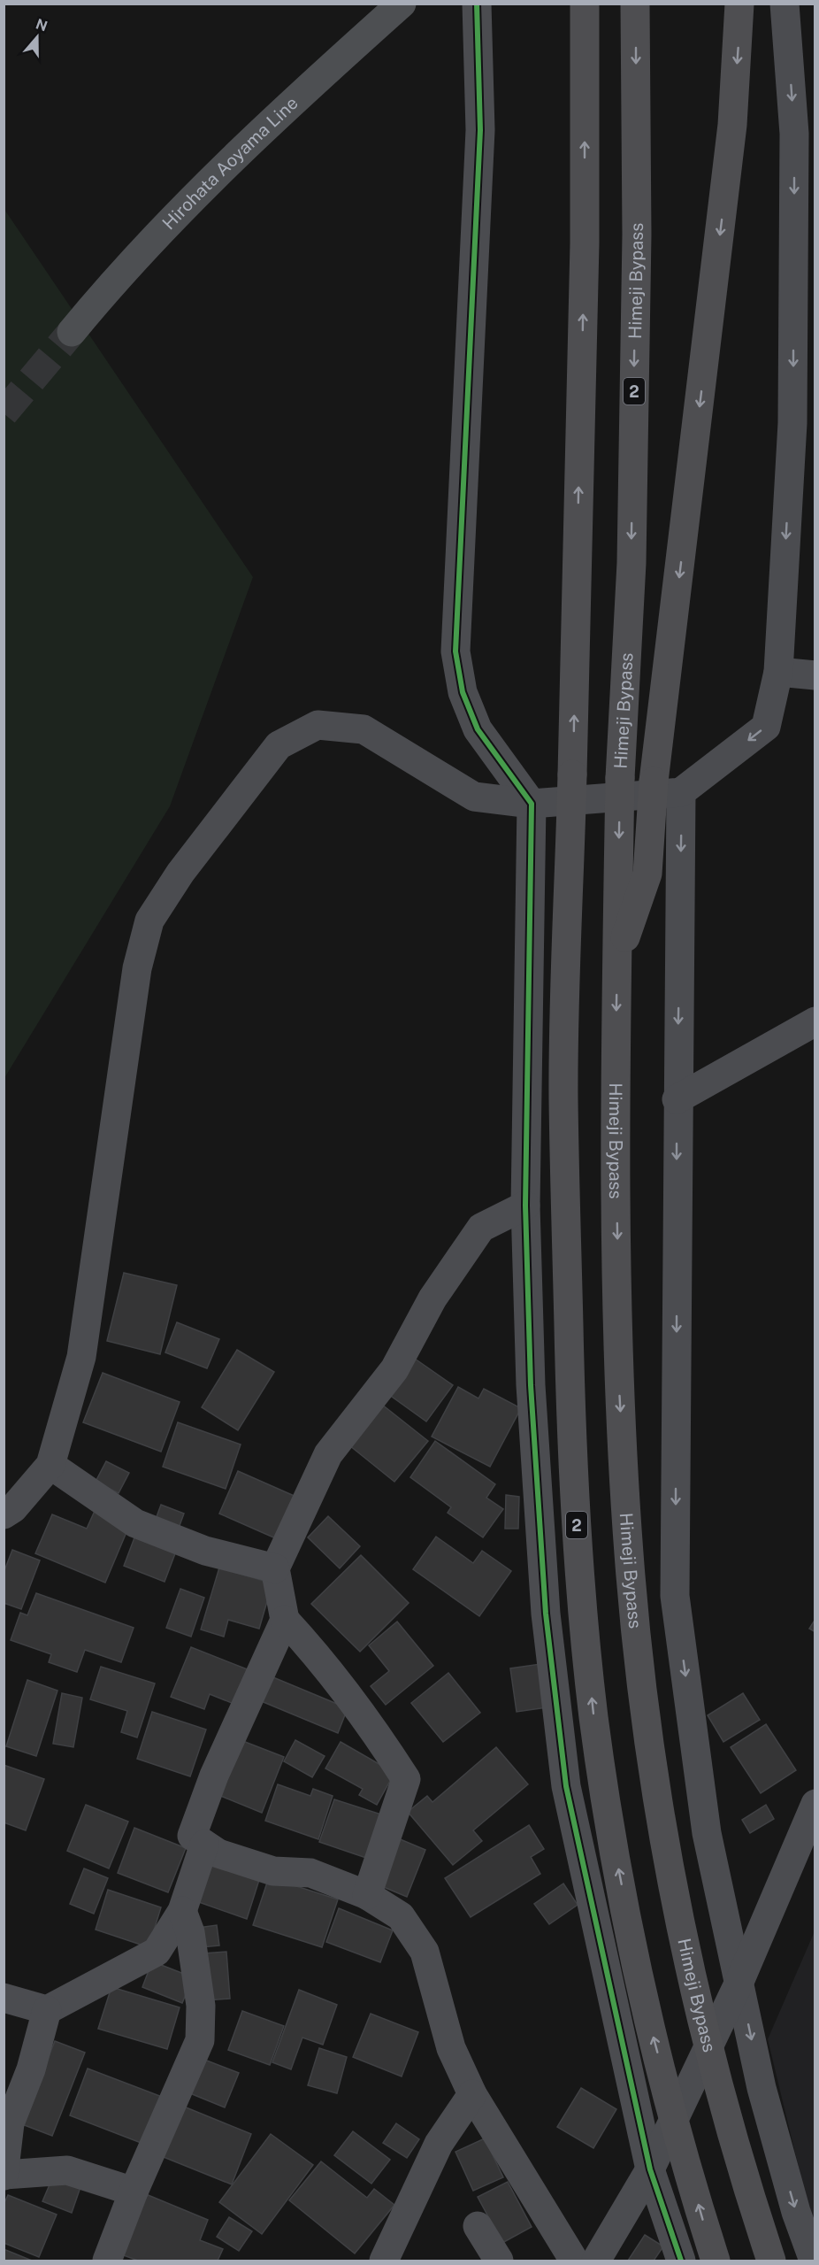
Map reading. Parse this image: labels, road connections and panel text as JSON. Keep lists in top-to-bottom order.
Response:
{
  "streets": {
    "highway": ["Himeji Bypass", "2"],
    "main road": ["Hirohata Aoyama Line"]
  },
  "north": "top"
}
